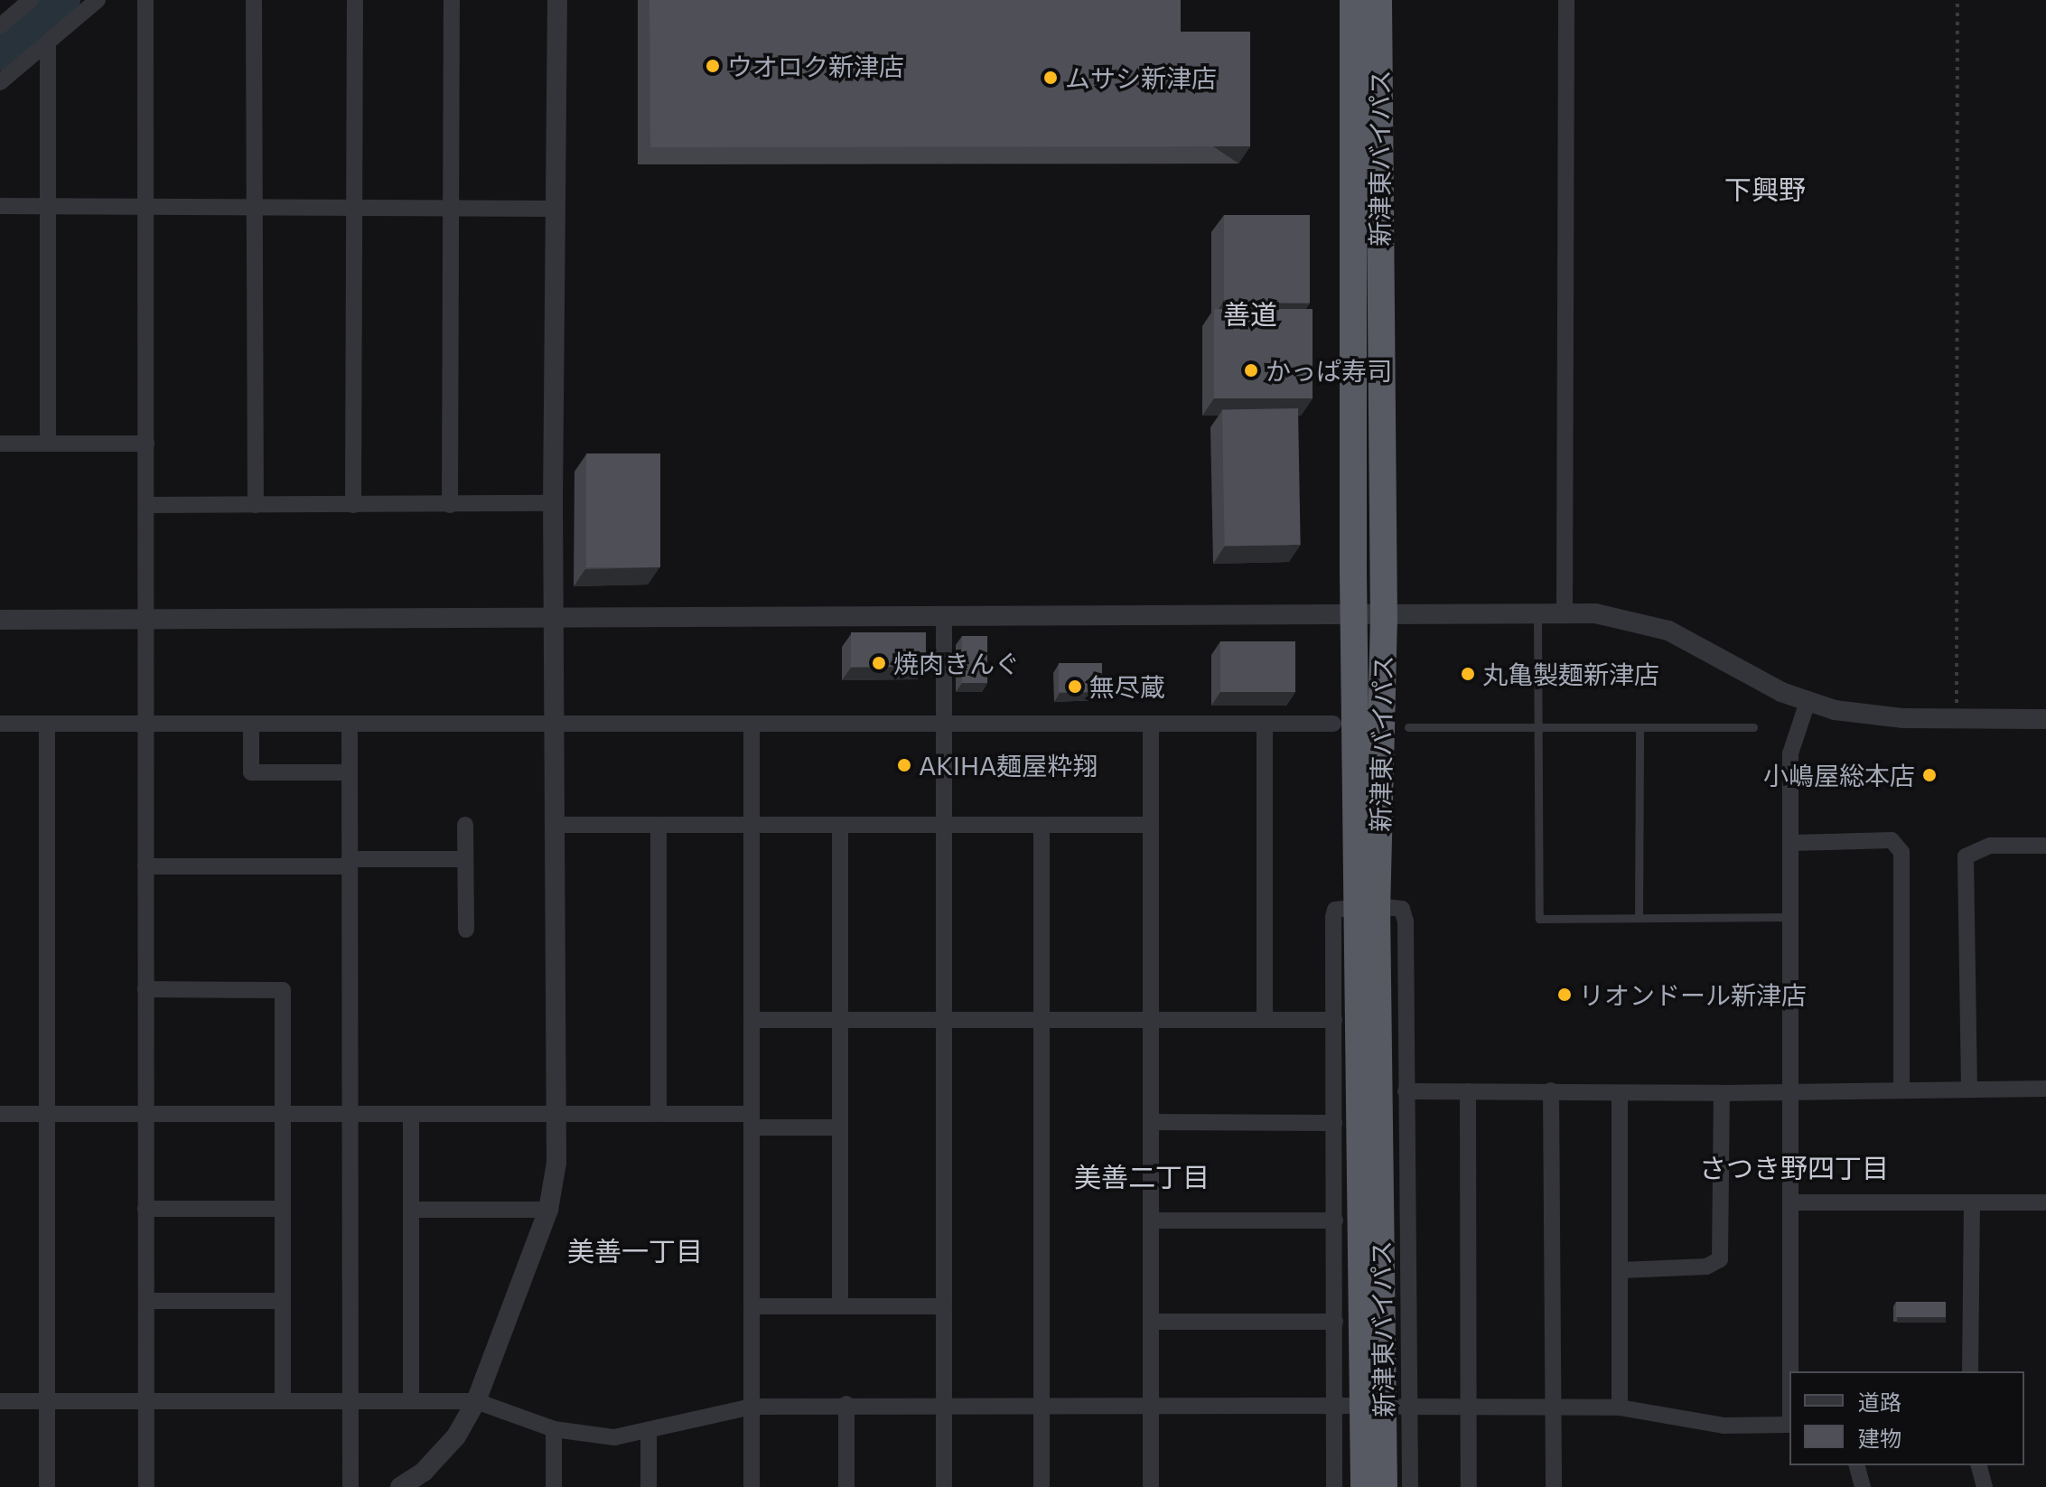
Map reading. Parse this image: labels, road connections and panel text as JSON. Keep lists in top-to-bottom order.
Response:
{
  "streets": {
    "highway": ["新津東バイパス"]
  },
  "districts": [
    "下興野",
    "善道",
    "さつき野四丁目",
    "美善二丁目",
    "美善一丁目"
  ],
  "places": [
    "ウオロク新津店",
    "ムサシ新津店",
    "かっぱ寿司",
    "焼肉きんぐ",
    "丸亀製麺新津店",
    "無尽蔵",
    "AKIHA麺屋粋翔",
    "小嶋屋総本店",
    "リオンドール新津店"
  ],
  "legend": ["道路", "建物"]
}
